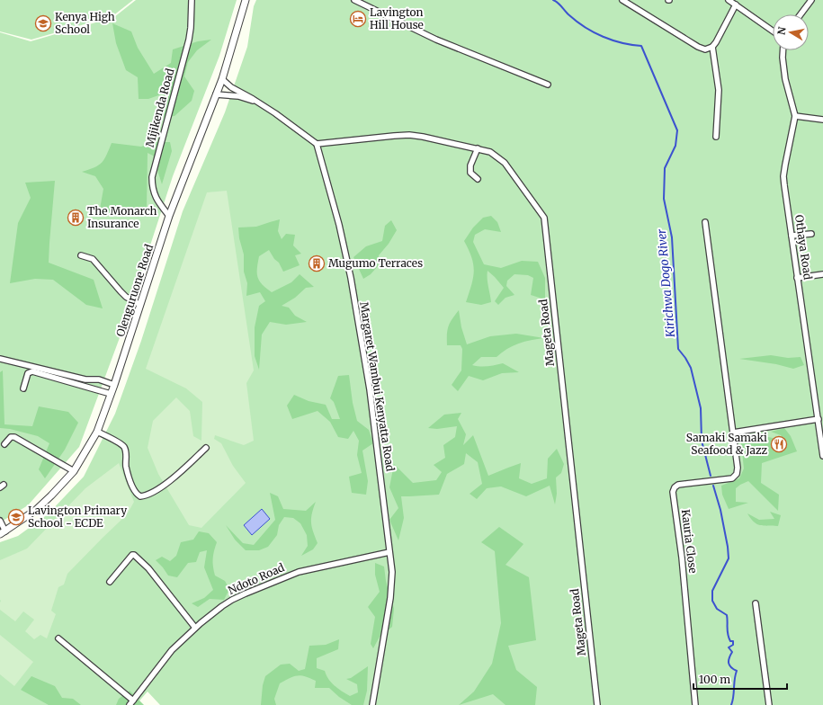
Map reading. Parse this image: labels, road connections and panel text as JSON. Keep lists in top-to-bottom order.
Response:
{
  "streets": {
    "street": [
      "Mijikenda Road",
      "Othaya Road",
      "Olenguruone Road",
      "Mageta Road",
      "Margaret Wambui Kenyatta Road",
      "Kauria Close",
      "Ndoto Road"
    ]
  },
  "crossings": [
    ["Mijikenda Road", "Olenguruone Road"],
    ["Mageta Road", "Margaret Wambui Kenyatta Road"],
    ["Margaret Wambui Kenyatta Road", "Ndoto Road"]
  ],
  "water": ["Kirichwa Dogo River"],
  "places": {
    "hotel": ["Lavington Hill House"],
    "school or university": ["Kenya High School", "Lavington Primary School - ECDE"],
    "building": ["The Monarch Insurance", "Mugumo Terraces"],
    "restaurant": ["Samaki Samaki Seafood & Jazz"]
  },
  "scale_bar": "100 m",
  "north": "left"
}
